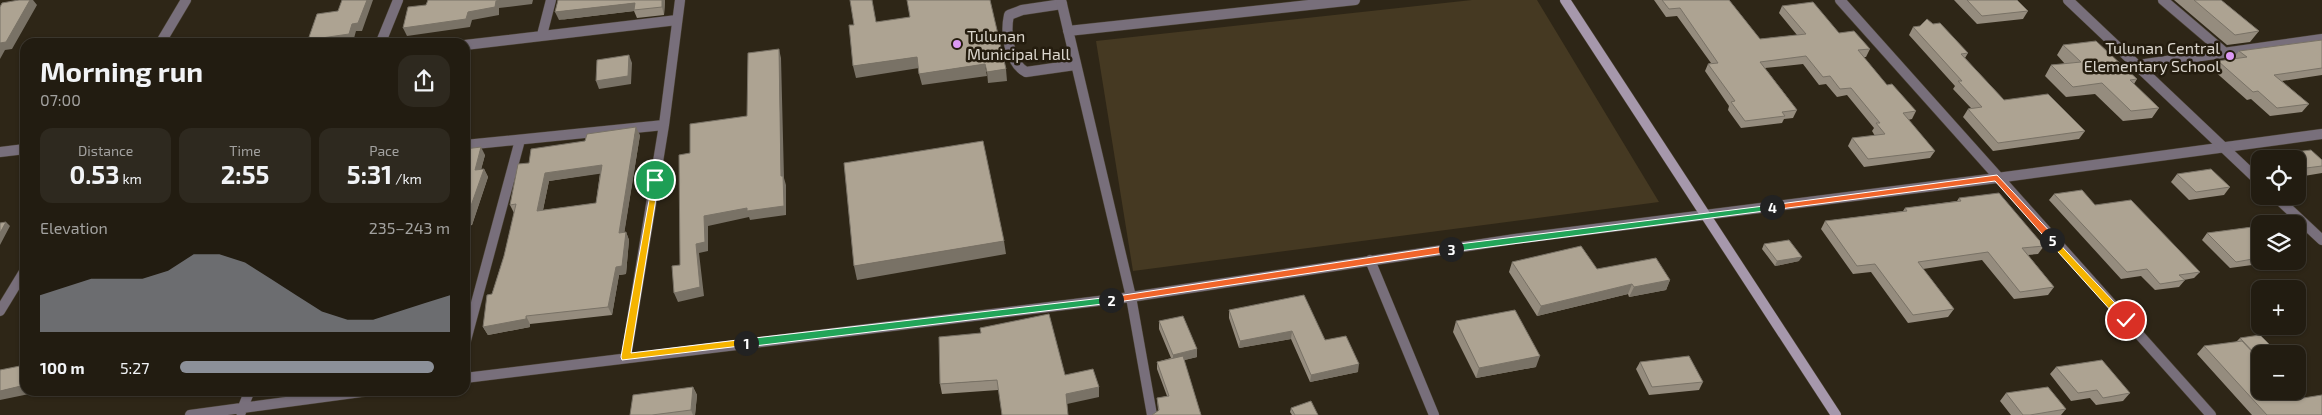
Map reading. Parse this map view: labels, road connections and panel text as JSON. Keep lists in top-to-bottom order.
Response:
{
  "places": ["Tulunan Municipal Hall", "Tulunan Central Elementary School"],
  "page": {
    "heading": ["Morning run", "07:00"],
    "stats": [
      ["Distance", "0.53 km"],
      ["Time", "2:55"],
      ["Pace", "5:31 /km"]
    ],
    "map_buttons": ["+", "−"],
    "pins": [
      "4",
      "5",
      "3",
      "2",
      "1"
    ],
    "chart": ["Elevation", "235–243 m"],
    "list": [
      {
        "name": "100 m",
        "note": "5:27"
      }
    ]
  }
}
